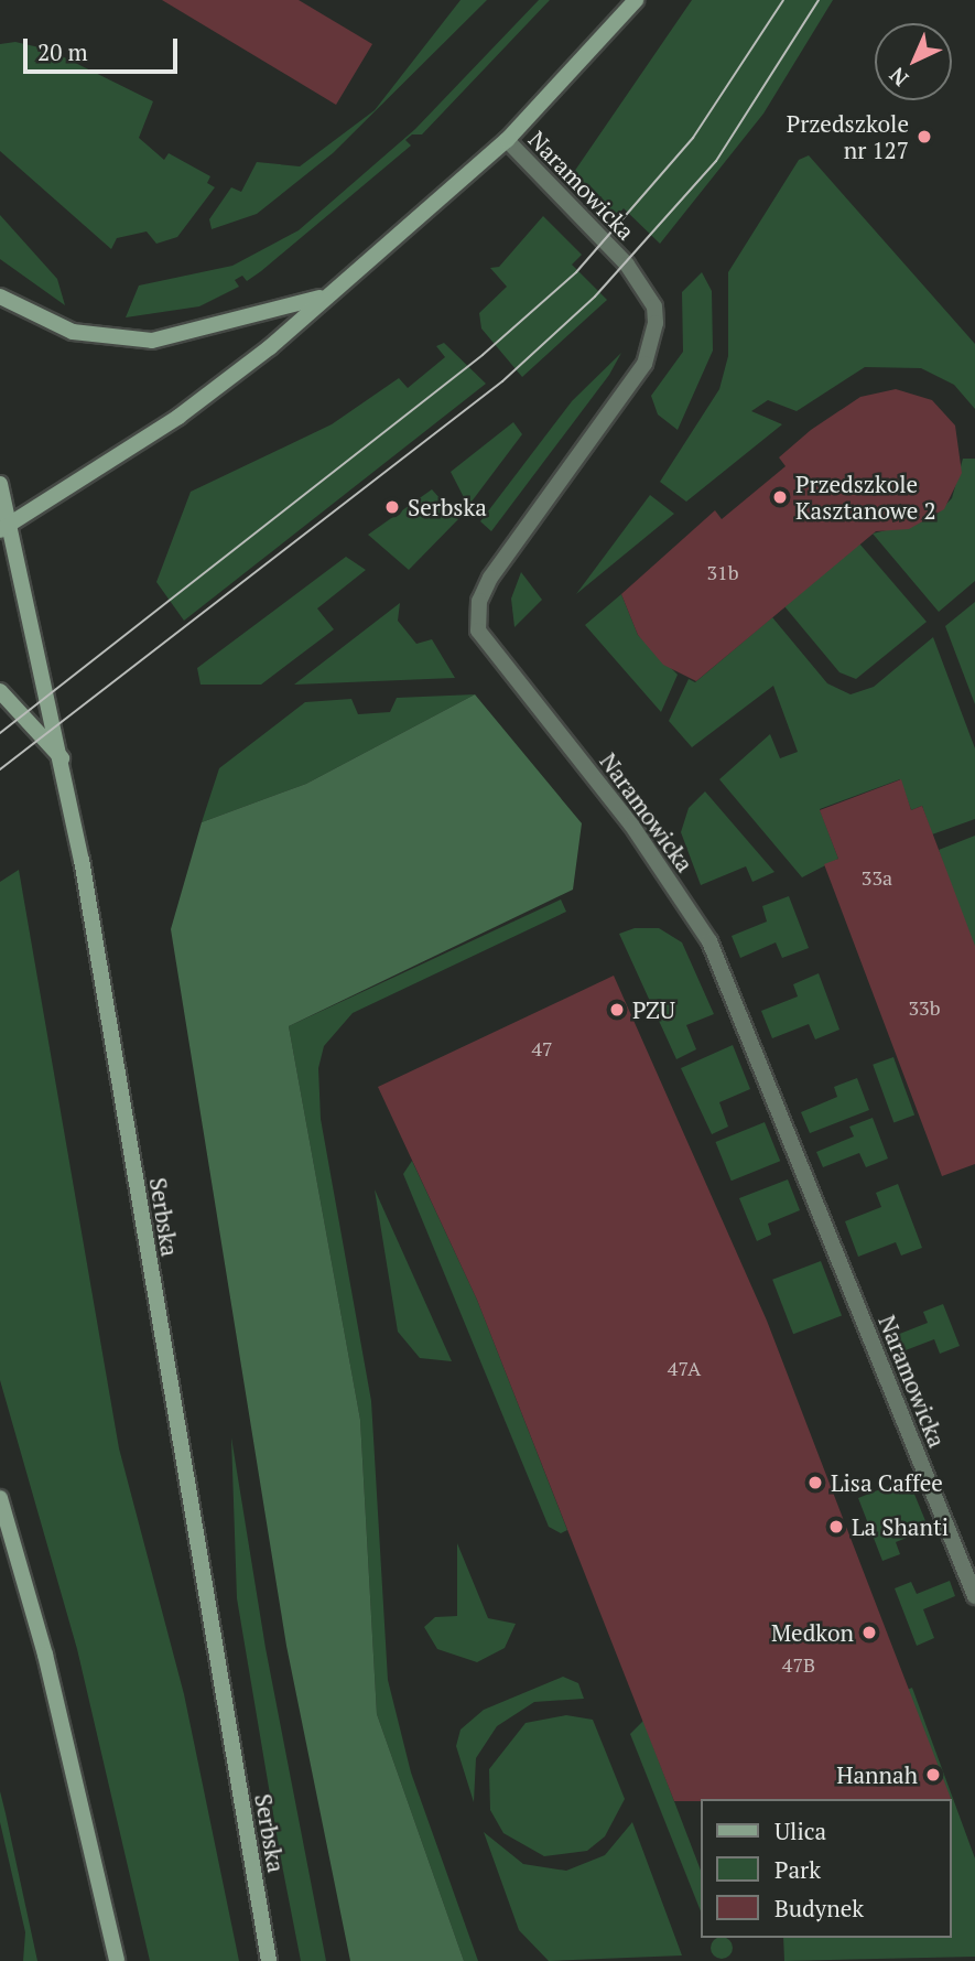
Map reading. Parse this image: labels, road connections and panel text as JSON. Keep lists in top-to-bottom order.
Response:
{
  "streets": {
    "street": ["Naramowicka", "Serbska"]
  },
  "crossings": [
    ["Naramowicka", "Serbska"]
  ],
  "places": [
    "Przedszkole nr 127",
    "Przedszkole Kasztanowe 2",
    "Serbska",
    "PZU",
    "Lisa Caffee",
    "La Shanti",
    "Medkon",
    "Hannah"
  ],
  "house_numbers": [
    "31b",
    "33a",
    "33b",
    "47",
    "47A",
    "47B"
  ],
  "legend": ["Ulica", "Park", "Budynek"],
  "scale_bar": "20 m",
  "north": "bottom left"
}
